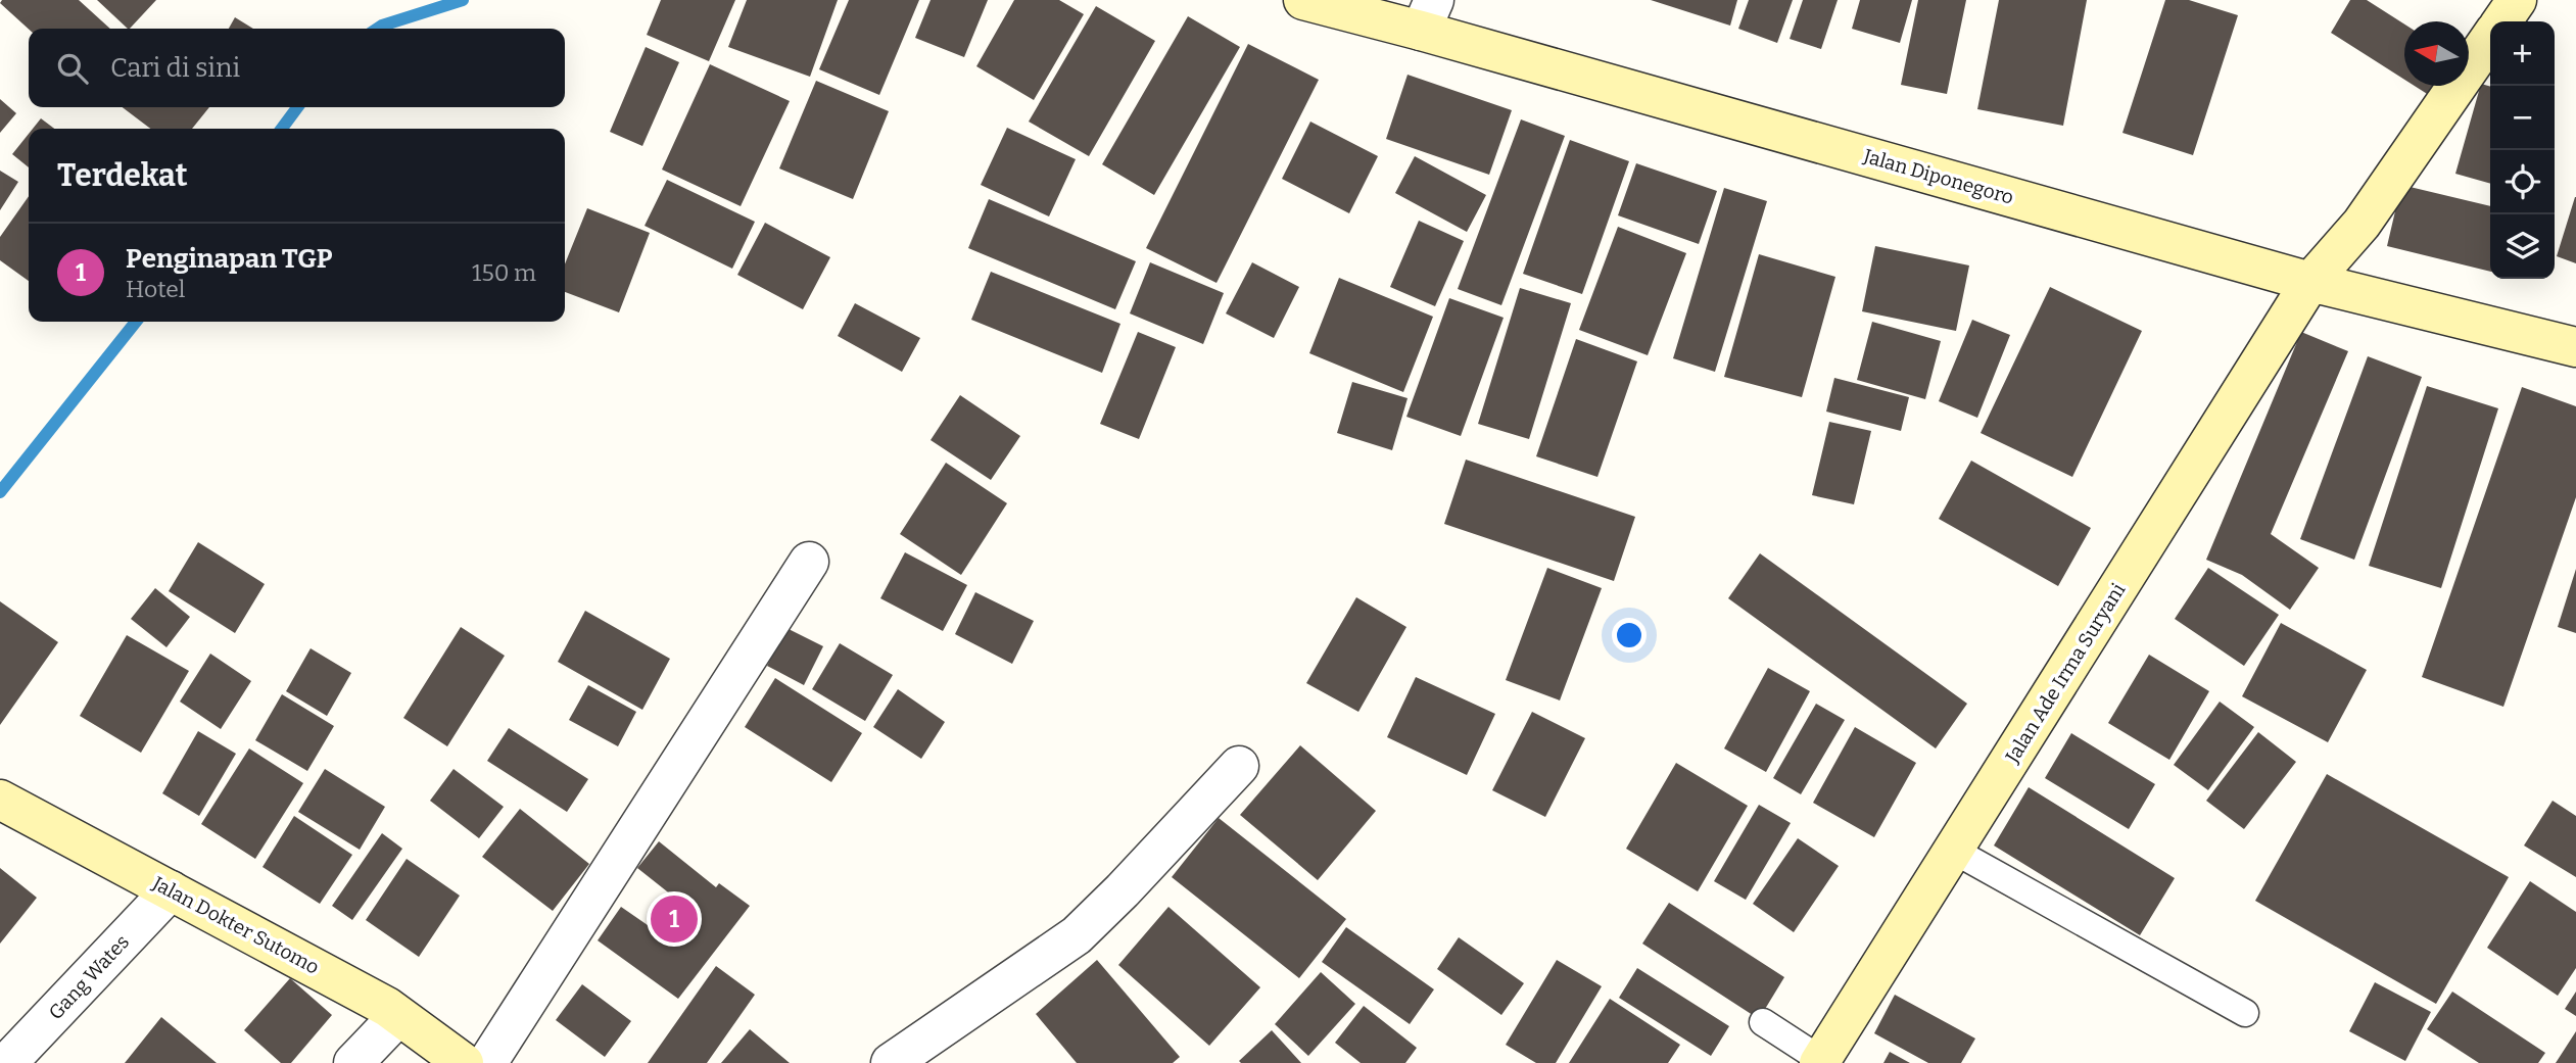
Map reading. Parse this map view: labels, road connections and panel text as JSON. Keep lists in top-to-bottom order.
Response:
{
  "streets": {
    "main road": ["Jalan Diponegoro", "Jalan Ade Irma Suryani", "Jalan Dokter Sutomo"],
    "street": ["Gang Wates"]
  },
  "crossings": [
    ["Jalan Diponegoro", "Jalan Ade Irma Suryani"],
    ["Jalan Dokter Sutomo", "Gang Wates"]
  ],
  "north": "left",
  "page": {
    "map_buttons": ["+", "−"],
    "search": "Cari di sini",
    "heading": "Terdekat",
    "list": [
      {
        "mark": "1",
        "name": "Penginapan TGP",
        "note": "Hotel",
        "value": "150 m"
      }
    ],
    "pins": "1"
  }
}
